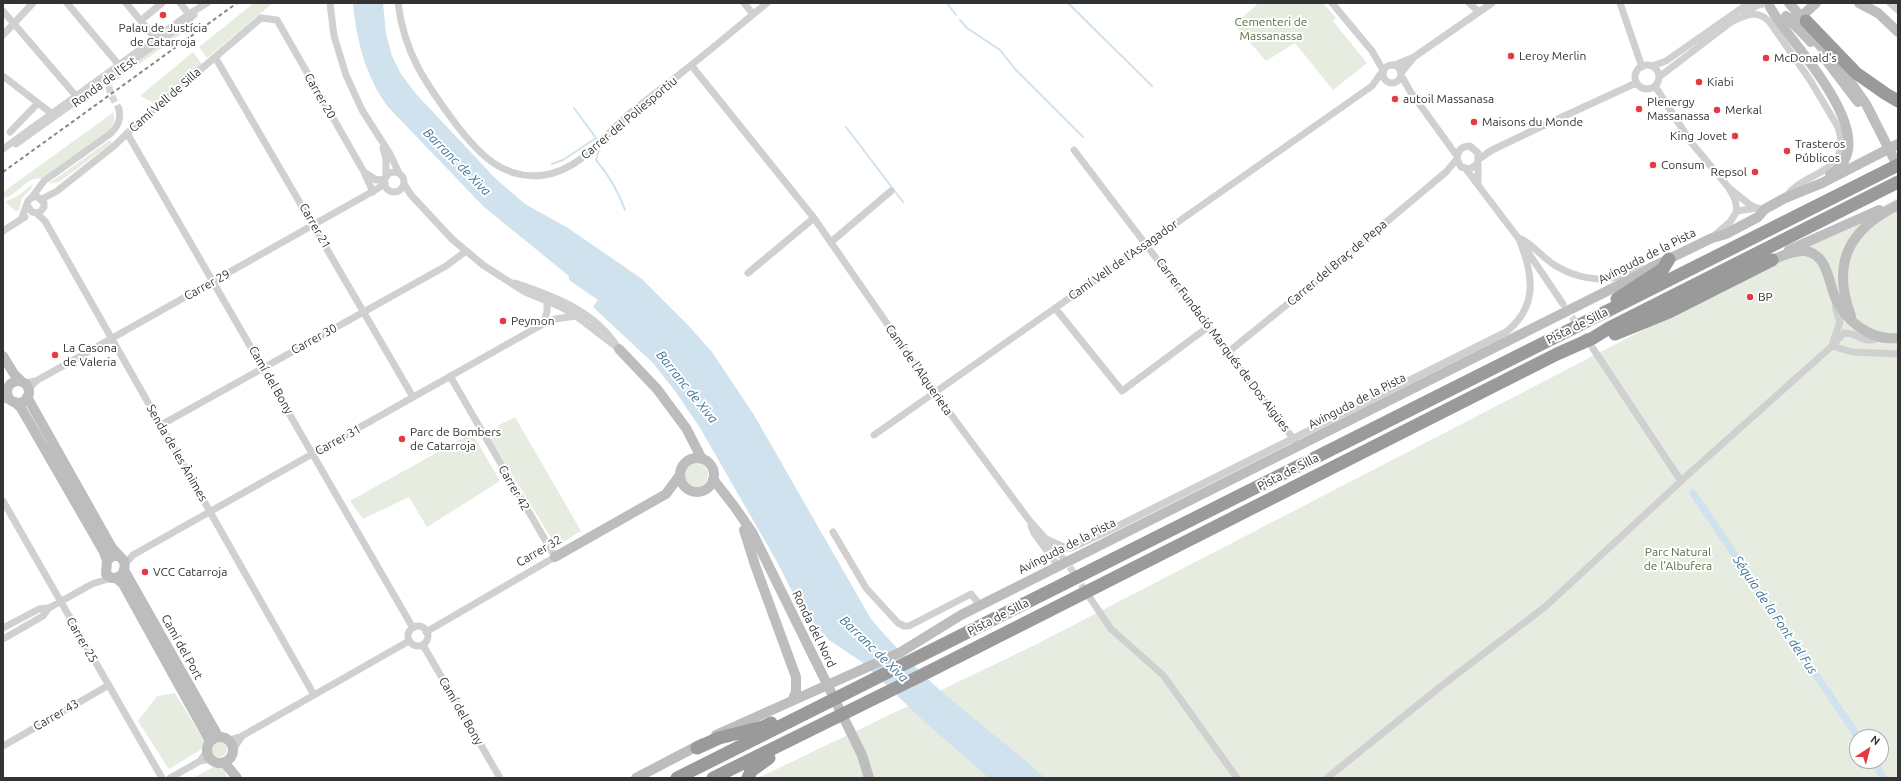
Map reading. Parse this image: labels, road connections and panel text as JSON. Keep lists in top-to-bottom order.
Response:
{
  "streets": {
    "highway": ["Pista de Silla"],
    "street": [
      "Ronda de l'Est",
      "Carrer 20",
      "Camí Vell de Silla",
      "Carrer del Poliesportiu",
      "Carrer 21",
      "Avinguda de la Pista",
      "Camí Vell de l'Assagador",
      "Carrer del Braç de Pepa",
      "Carrer 29",
      "Carrer 30",
      "Carrer Fundació Marqués de Dos Aigües",
      "Camí de l'Alquerieta",
      "Camí del Bony",
      "Carrer 31",
      "Senda de les Ànimes",
      "Carrer 42",
      "Carrer 32",
      "Ronda del Nord",
      "Carrer 25",
      "Camí del Port",
      "Carrer 43"
    ]
  },
  "crossings": [
    ["Carrer 20", "Camí Vell de Silla"],
    ["Carrer 20", "Carrer 29"],
    ["Camí Vell de Silla", "Carrer 21"],
    ["Camí Vell de Silla", "Camí del Bony"],
    ["Camí Vell de Silla", "Senda de les Ànimes"],
    ["Carrer del Poliesportiu", "Camí de l'Alquerieta"],
    ["Carrer 21", "Carrer 29"],
    ["Carrer 21", "Carrer 30"],
    ["Carrer 21", "Carrer 31"],
    ["Avinguda de la Pista", "Carrer Fundació Marqués de Dos Aigües"],
    ["Avinguda de la Pista", "Camí de l'Alquerieta"],
    ["Camí Vell de l'Assagador", "Carrer Fundació Marqués de Dos Aigües"],
    ["Camí Vell de l'Assagador", "Camí de l'Alquerieta"],
    ["Carrer del Braç de Pepa", "Carrer Fundació Marqués de Dos Aigües"],
    ["Carrer 29", "Camí del Bony"],
    ["Carrer 29", "Senda de les Ànimes"],
    ["Carrer 29", "Camí del Port"],
    ["Carrer 30", "Camí del Bony"],
    ["Carrer 30", "Senda de les Ànimes"],
    ["Camí del Bony", "Carrer 31"],
    ["Camí del Bony", "Carrer 32"],
    ["Carrer 31", "Senda de les Ànimes"],
    ["Carrer 31", "Carrer 42"],
    ["Carrer 31", "Camí del Port"],
    ["Carrer 42", "Carrer 32"],
    ["Carrer 32", "Ronda del Nord"],
    ["Carrer 25", "Carrer 43"]
  ],
  "water": ["Barranc de Xiva", "Séquia de la Font del Fus"],
  "parks": ["Cementeri de Massanassa", "Parc Natural de l'Albufera"],
  "places": [
    "Palau de Justícia de Catarroja",
    "Leroy Merlin",
    "McDonald's",
    "Kiabi",
    "autoil Massanasa",
    "Plenergy Massanassa",
    "Merkal",
    "Maisons du Monde",
    "King Jovet",
    "Trasteros Públicos",
    "Consum",
    "Repsol",
    "BP",
    "Peymon",
    "La Casona de Valeria",
    "Parc de Bombers de Catarroja",
    "VCC Catarroja"
  ],
  "north": "top right"
}
